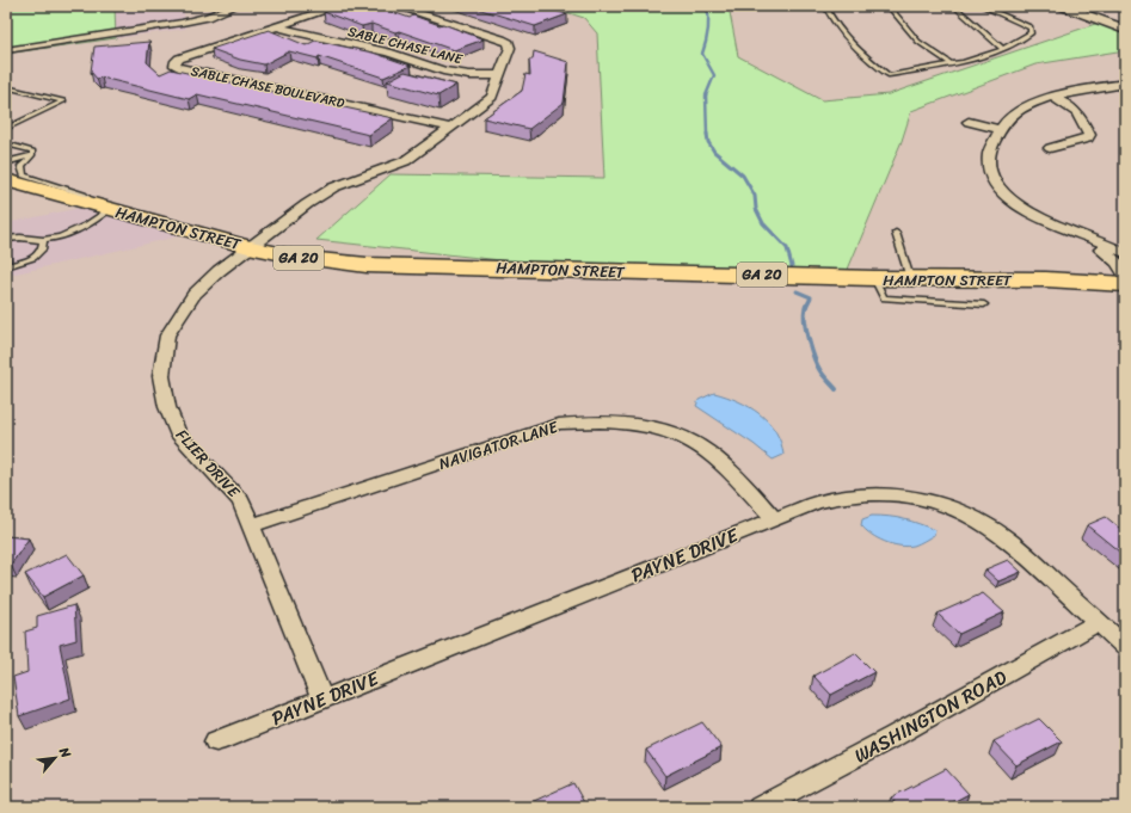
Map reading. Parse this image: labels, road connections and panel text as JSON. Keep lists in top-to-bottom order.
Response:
{
  "streets": {
    "main road": ["HAMPTON STREET", "GA 20"],
    "street": [
      "SABLE CHASE LANE",
      "SABLE CHASE BOULEVARD",
      "NAVIGATOR LANE",
      "FLIER DRIVE",
      "PAYNE DRIVE",
      "WASHINGTON ROAD"
    ]
  },
  "crossings": [
    ["SABLE CHASE LANE", "SABLE CHASE BOULEVARD"],
    ["HAMPTON STREET", "FLIER DRIVE"],
    ["NAVIGATOR LANE", "FLIER DRIVE"],
    ["NAVIGATOR LANE", "PAYNE DRIVE"],
    ["FLIER DRIVE", "PAYNE DRIVE"],
    ["PAYNE DRIVE", "WASHINGTON ROAD"]
  ],
  "north": "top right"
}
